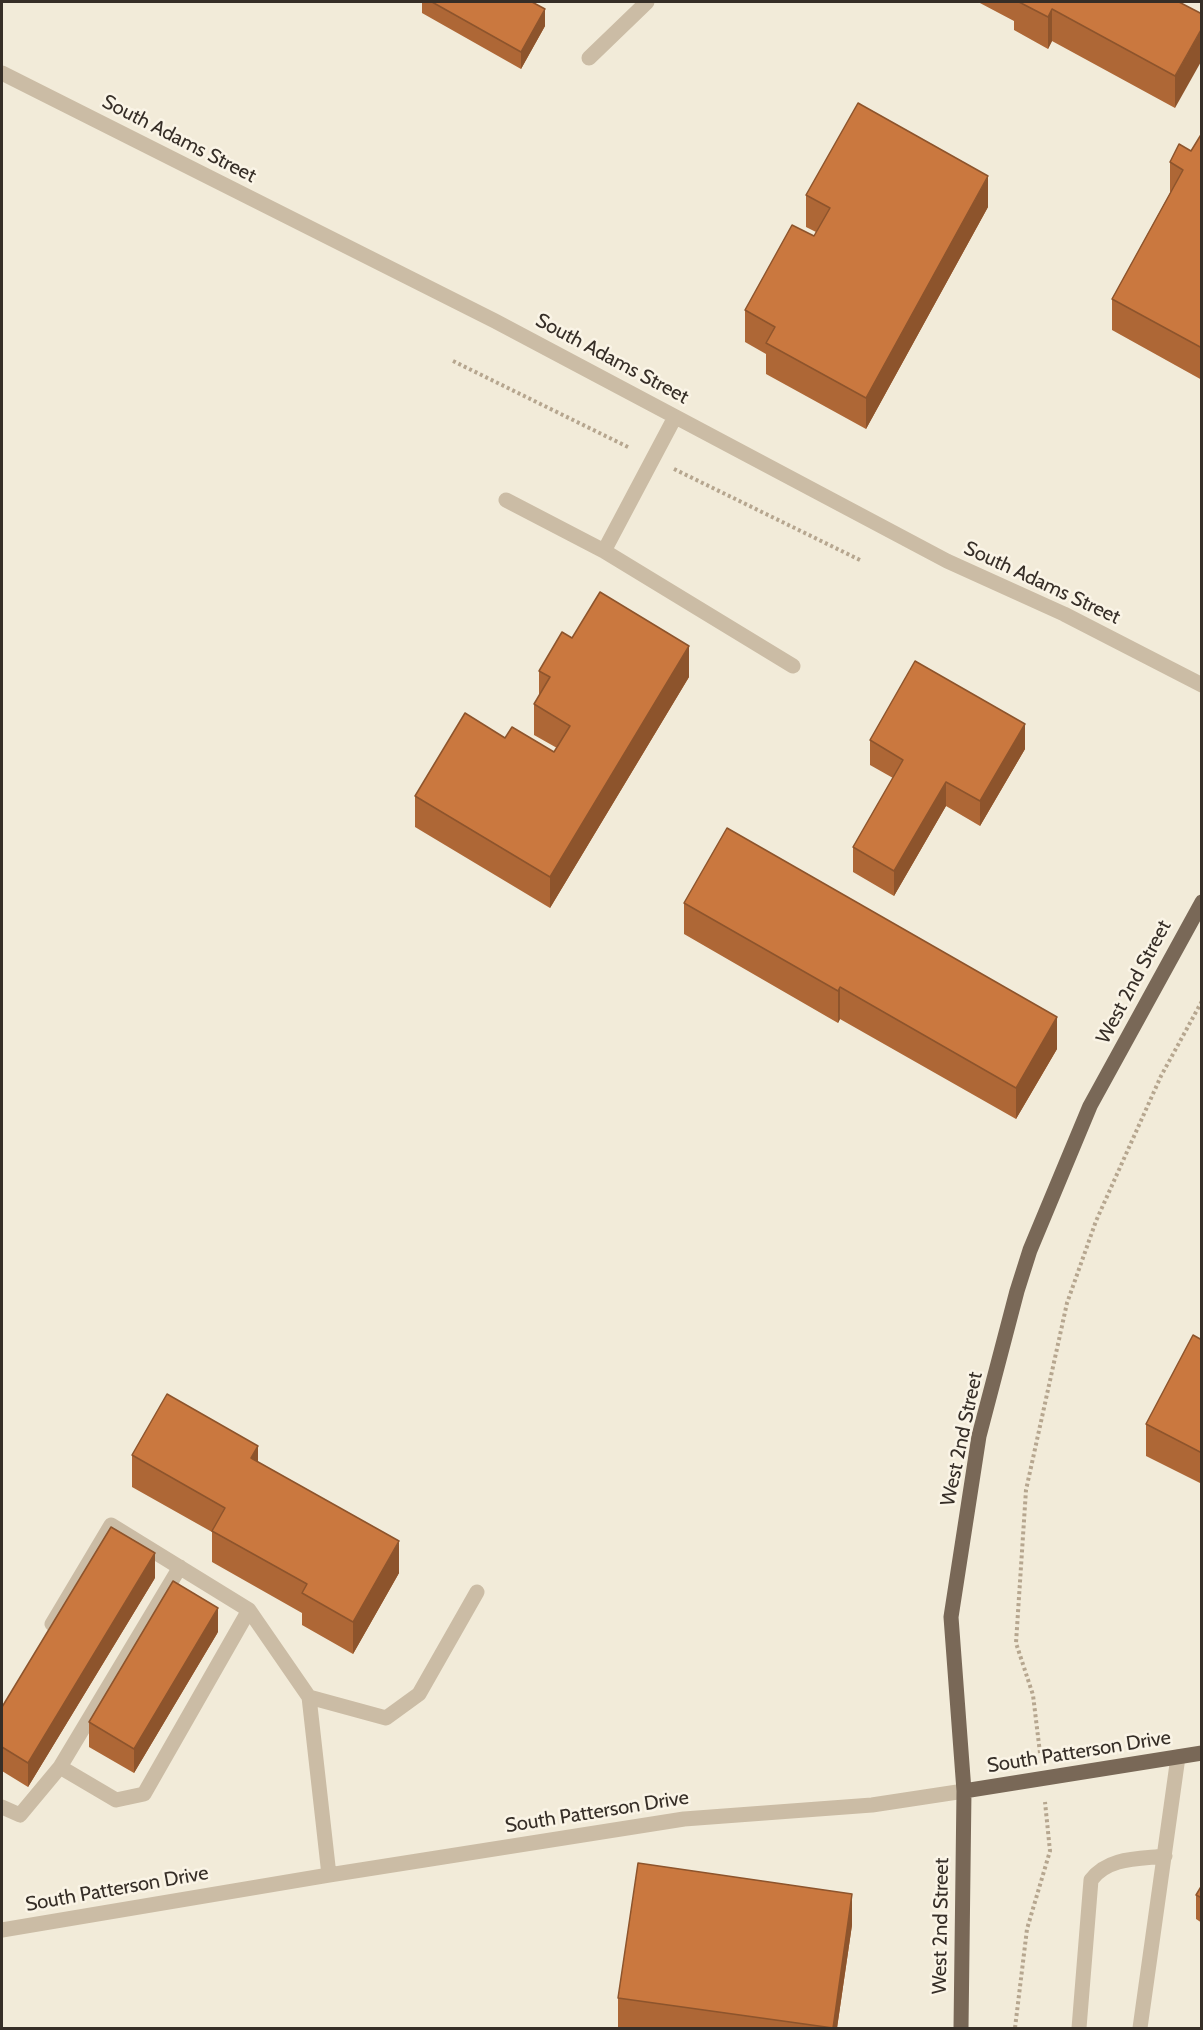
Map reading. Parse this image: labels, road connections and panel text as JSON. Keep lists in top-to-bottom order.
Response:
{
  "streets": {
    "main road": ["West 2nd Street", "South Patterson Drive"],
    "street": ["South Adams Street"]
  },
  "crossings": [
    ["West 2nd Street", "South Patterson Drive"]
  ]
}
